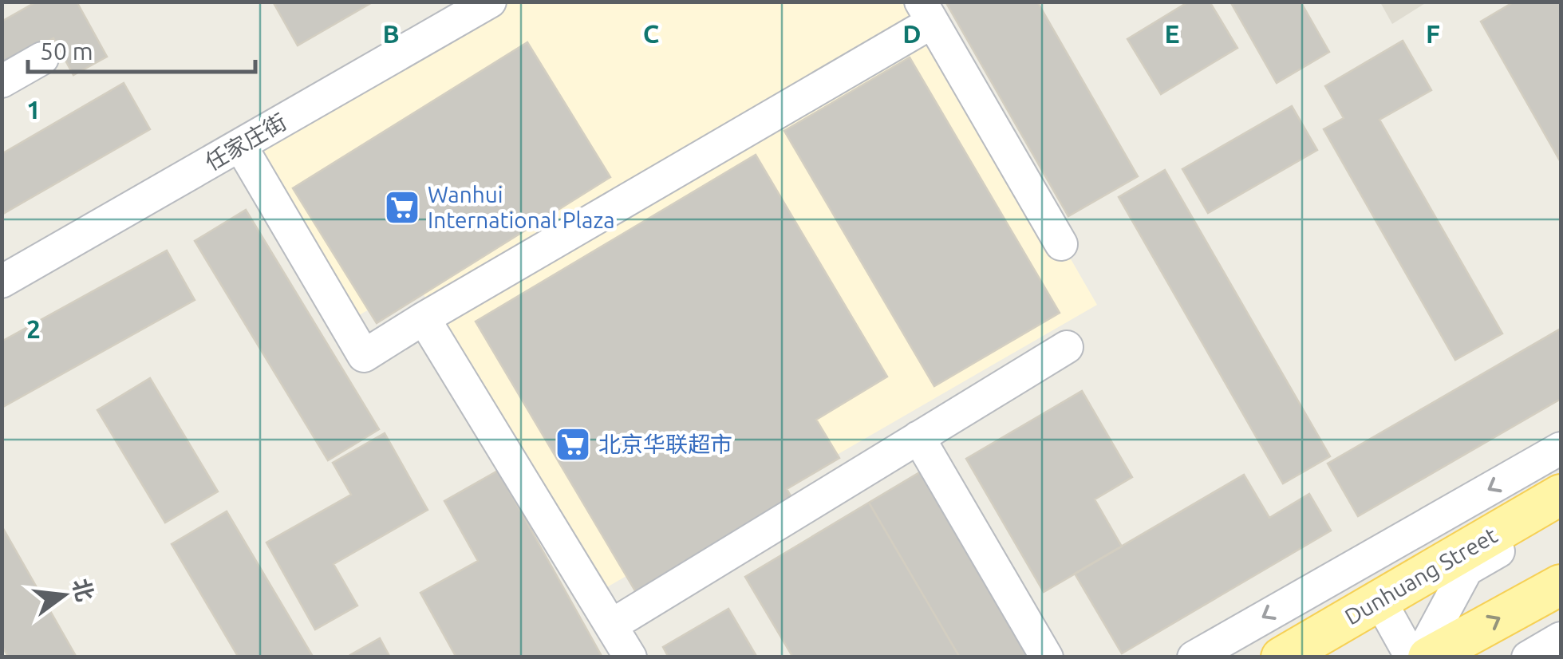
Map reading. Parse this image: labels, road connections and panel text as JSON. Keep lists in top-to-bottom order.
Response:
{
  "streets": {
    "main road": ["Dunhuang Street"],
    "street": ["任家庄街"]
  },
  "places": {
    "supermarket": ["Wanhui International Plaza", "北京华联超市"]
  },
  "scale_bar": "50 m",
  "north": "right",
  "grid": {
    "columns": [
      "B",
      "C",
      "D",
      "E",
      "F"
    ],
    "rows": ["1", "2"]
  }
}
